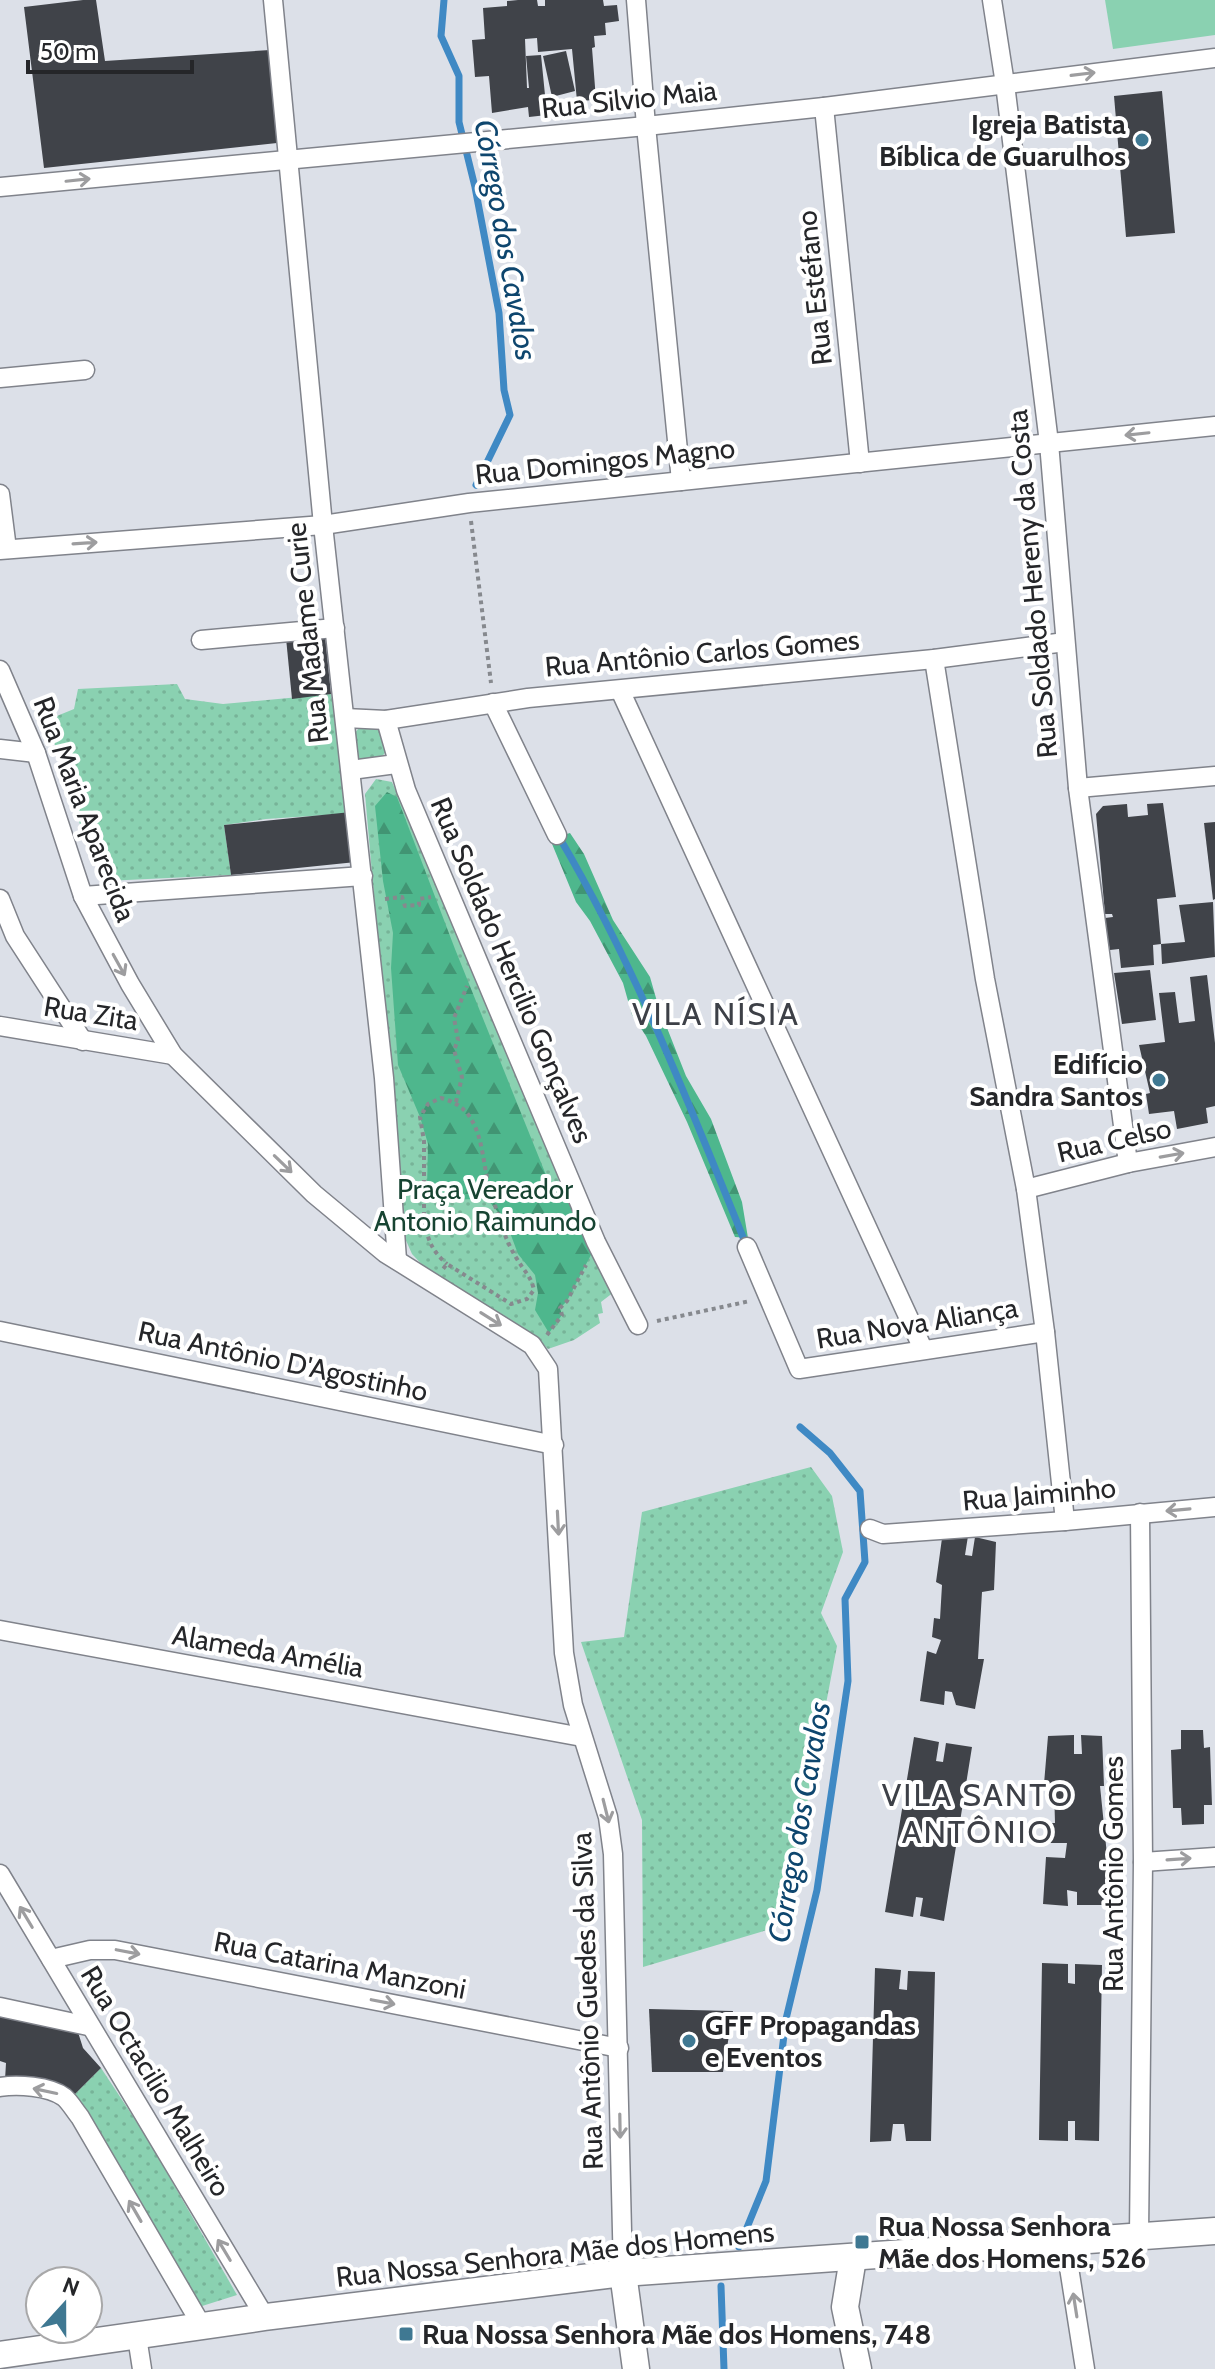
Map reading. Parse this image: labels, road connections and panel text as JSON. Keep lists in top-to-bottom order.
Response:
{
  "streets": {
    "street": [
      "Rua Silvio Maia",
      "Rua Estéfano",
      "Rua Domingos Magno",
      "Rua Soldado Hereny da Costa",
      "Rua Madame Curie",
      "Rua Antônio Carlos Gomes",
      "Rua Maria Aparecida",
      "Rua Soldado Hercilio Gonçalves",
      "Rua Zita",
      "Rua Celso",
      "Rua Nova Aliança",
      "Rua Antônio D'Agostinho",
      "Rua Jaiminho",
      "Alameda Amélia",
      "Rua Antônio Gomes",
      "Rua Catarina Manzoni",
      "Rua Antônio Guedes da Silva",
      "Rua Octacilio Malheiro",
      "Rua Nossa Senhora Mãe dos Homens"
    ]
  },
  "crossings": [
    ["Rua Silvio Maia", "Rua Estéfano"],
    ["Rua Silvio Maia", "Rua Soldado Hereny da Costa"],
    ["Rua Silvio Maia", "Rua Madame Curie"],
    ["Rua Estéfano", "Rua Domingos Magno"],
    ["Rua Domingos Magno", "Rua Soldado Hereny da Costa"],
    ["Rua Domingos Magno", "Rua Madame Curie"],
    ["Rua Soldado Hereny da Costa", "Rua Antônio Carlos Gomes"],
    ["Rua Soldado Hereny da Costa", "Rua Celso"],
    ["Rua Madame Curie", "Rua Antônio Carlos Gomes"],
    ["Rua Madame Curie", "Rua Maria Aparecida"],
    ["Rua Antônio Carlos Gomes", "Rua Soldado Hercilio Gonçalves"],
    ["Rua Maria Aparecida", "Rua Zita"],
    ["Rua Antônio D'Agostinho", "Rua Antônio Guedes da Silva"],
    ["Rua Jaiminho", "Rua Antônio Gomes"],
    ["Alameda Amélia", "Rua Antônio Guedes da Silva"],
    ["Rua Antônio Gomes", "Rua Nossa Senhora Mãe dos Homens"],
    ["Rua Catarina Manzoni", "Rua Antônio Guedes da Silva"],
    ["Rua Catarina Manzoni", "Rua Octacilio Malheiro"],
    ["Rua Antônio Guedes da Silva", "Rua Nossa Senhora Mãe dos Homens"],
    ["Rua Octacilio Malheiro", "Rua Nossa Senhora Mãe dos Homens"]
  ],
  "one_way": [
    "Rua Silvio Maia",
    "Rua Maria Aparecida",
    "Rua Celso",
    "Rua Catarina Manzoni",
    "Rua Antônio Guedes da Silva"
  ],
  "districts": ["VILA NÍSIA", "VILA SANTO ANTÔNIO"],
  "water": ["Córrego dos Cavalos"],
  "parks": ["Praça Vereador Antonio Raimundo"],
  "places": {
    "other": ["Igreja Batista Bíblica de Guarulhos", "Edifício Sandra Santos", "GFF Propagandas e Eventos"],
    "transit": ["Rua Nossa Senhora Mãe dos Homens, 526", "Rua Nossa Senhora Mãe dos Homens, 748"]
  },
  "scale_bar": "50 m",
  "north": "top"
}
